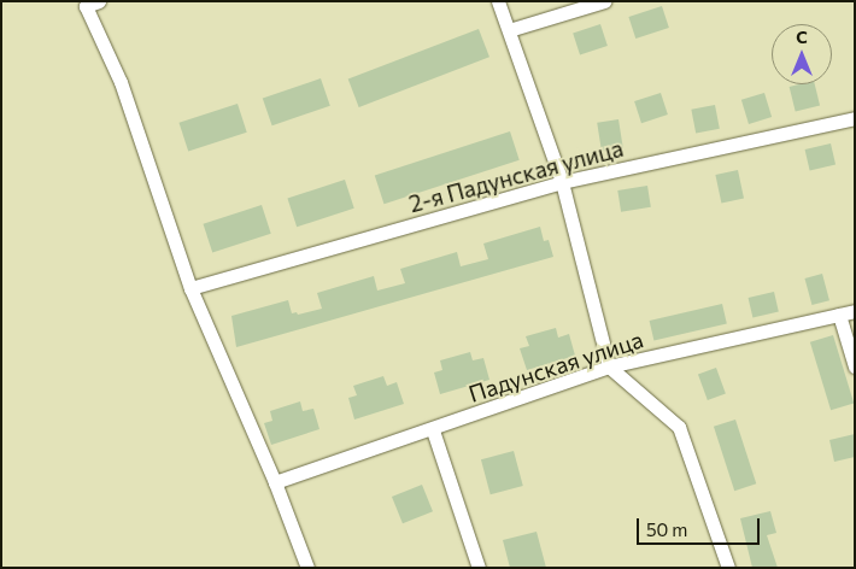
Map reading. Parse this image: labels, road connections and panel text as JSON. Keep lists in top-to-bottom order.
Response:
{
  "streets": {
    "street": ["2-я Падунская улица", "Падунская улица"]
  },
  "scale_bar": "50 m",
  "north": "top"
}
